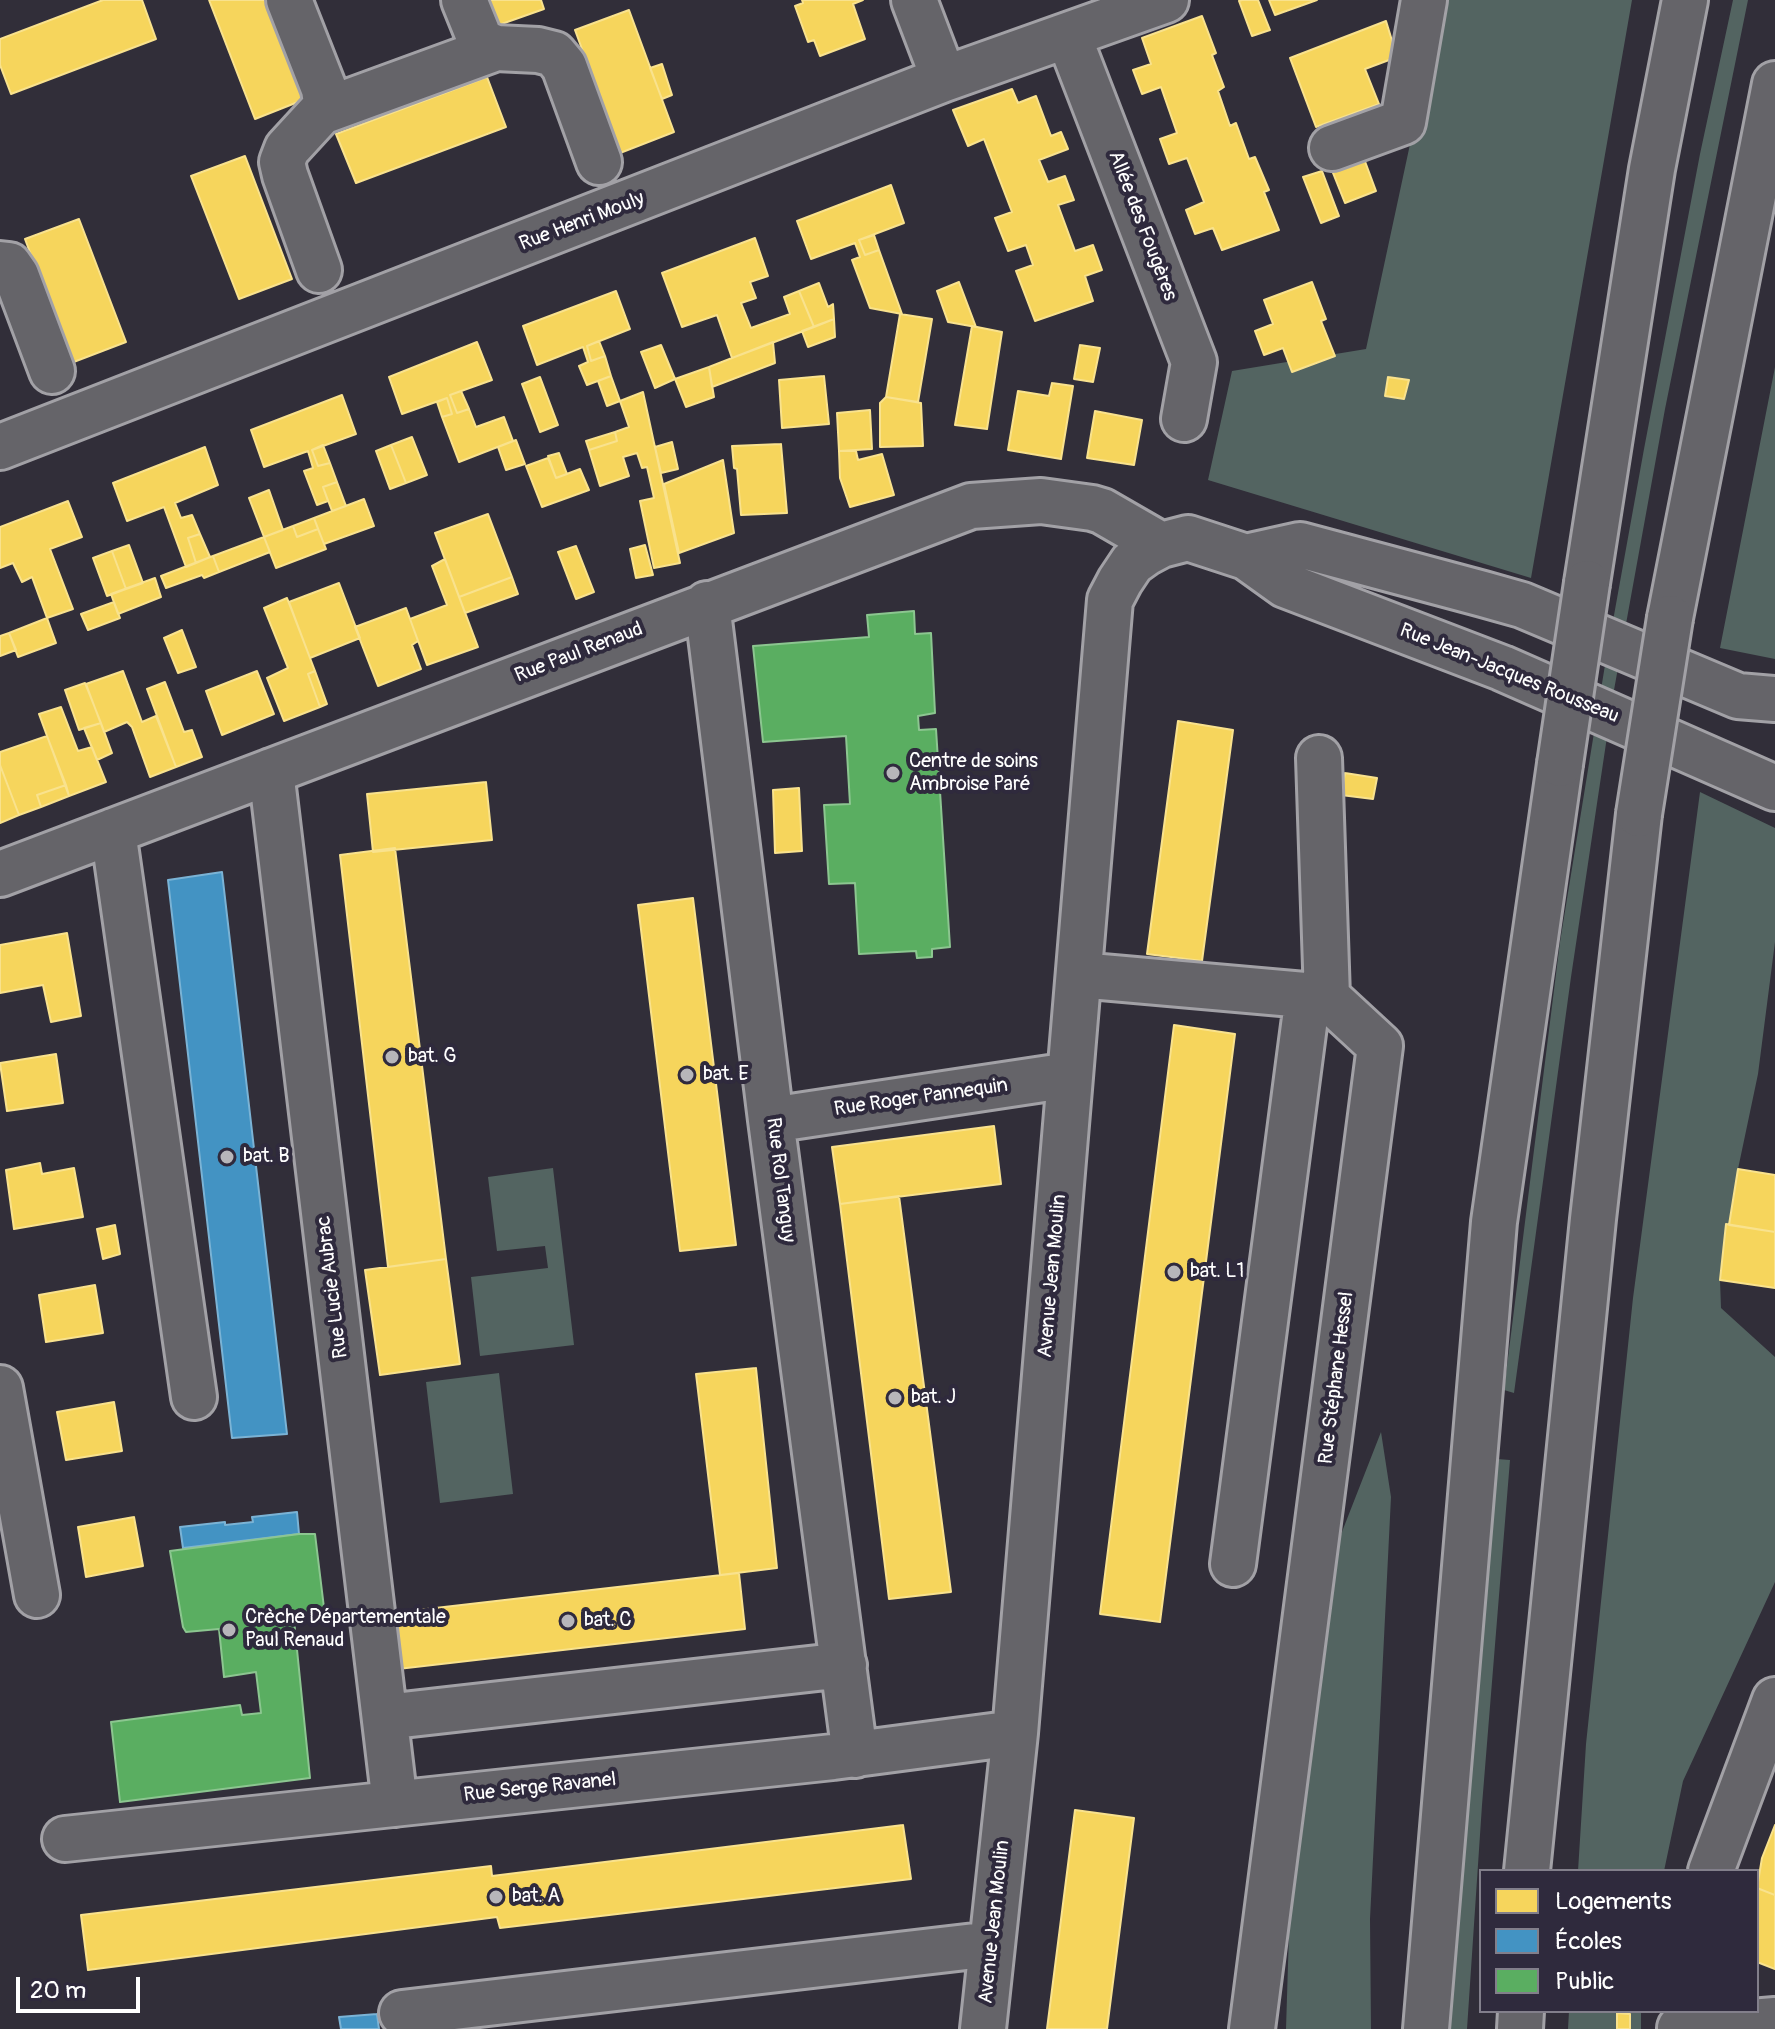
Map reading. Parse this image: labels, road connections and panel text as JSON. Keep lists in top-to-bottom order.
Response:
{
  "streets": {
    "main road": [
      "Rue Henri Mouly",
      "Allée des Fougères",
      "Rue Paul Renaud",
      "Rue Jean-Jacques Rousseau",
      "Rue Roger Pannequin",
      "Rue Rol Tanguy",
      "Avenue Jean Moulin",
      "Rue Lucie Aubrac",
      "Rue Stéphane Hessel",
      "Rue Serge Ravanel"
    ]
  },
  "crossings": [
    ["Rue Henri Mouly", "Allée des Fougères"],
    ["Rue Paul Renaud", "Rue Jean-Jacques Rousseau"],
    ["Rue Paul Renaud", "Rue Rol Tanguy"],
    ["Rue Paul Renaud", "Avenue Jean Moulin"],
    ["Rue Paul Renaud", "Rue Lucie Aubrac"],
    ["Rue Jean-Jacques Rousseau", "Avenue Jean Moulin"],
    ["Rue Roger Pannequin", "Rue Rol Tanguy"],
    ["Rue Roger Pannequin", "Avenue Jean Moulin"],
    ["Rue Rol Tanguy", "Rue Serge Ravanel"],
    ["Avenue Jean Moulin", "Rue Serge Ravanel"],
    ["Rue Lucie Aubrac", "Rue Serge Ravanel"]
  ],
  "places": [
    "Centre de soins Ambroise Paré",
    "bat. G",
    "bat. E",
    "bat. B",
    "bat. L1",
    "bat. J",
    "bat. C",
    "Crèche Départementale Paul Renaud",
    "bat. A"
  ],
  "legend": ["Logements", "Écoles", "Public"],
  "scale_bar": "20 m"
}
